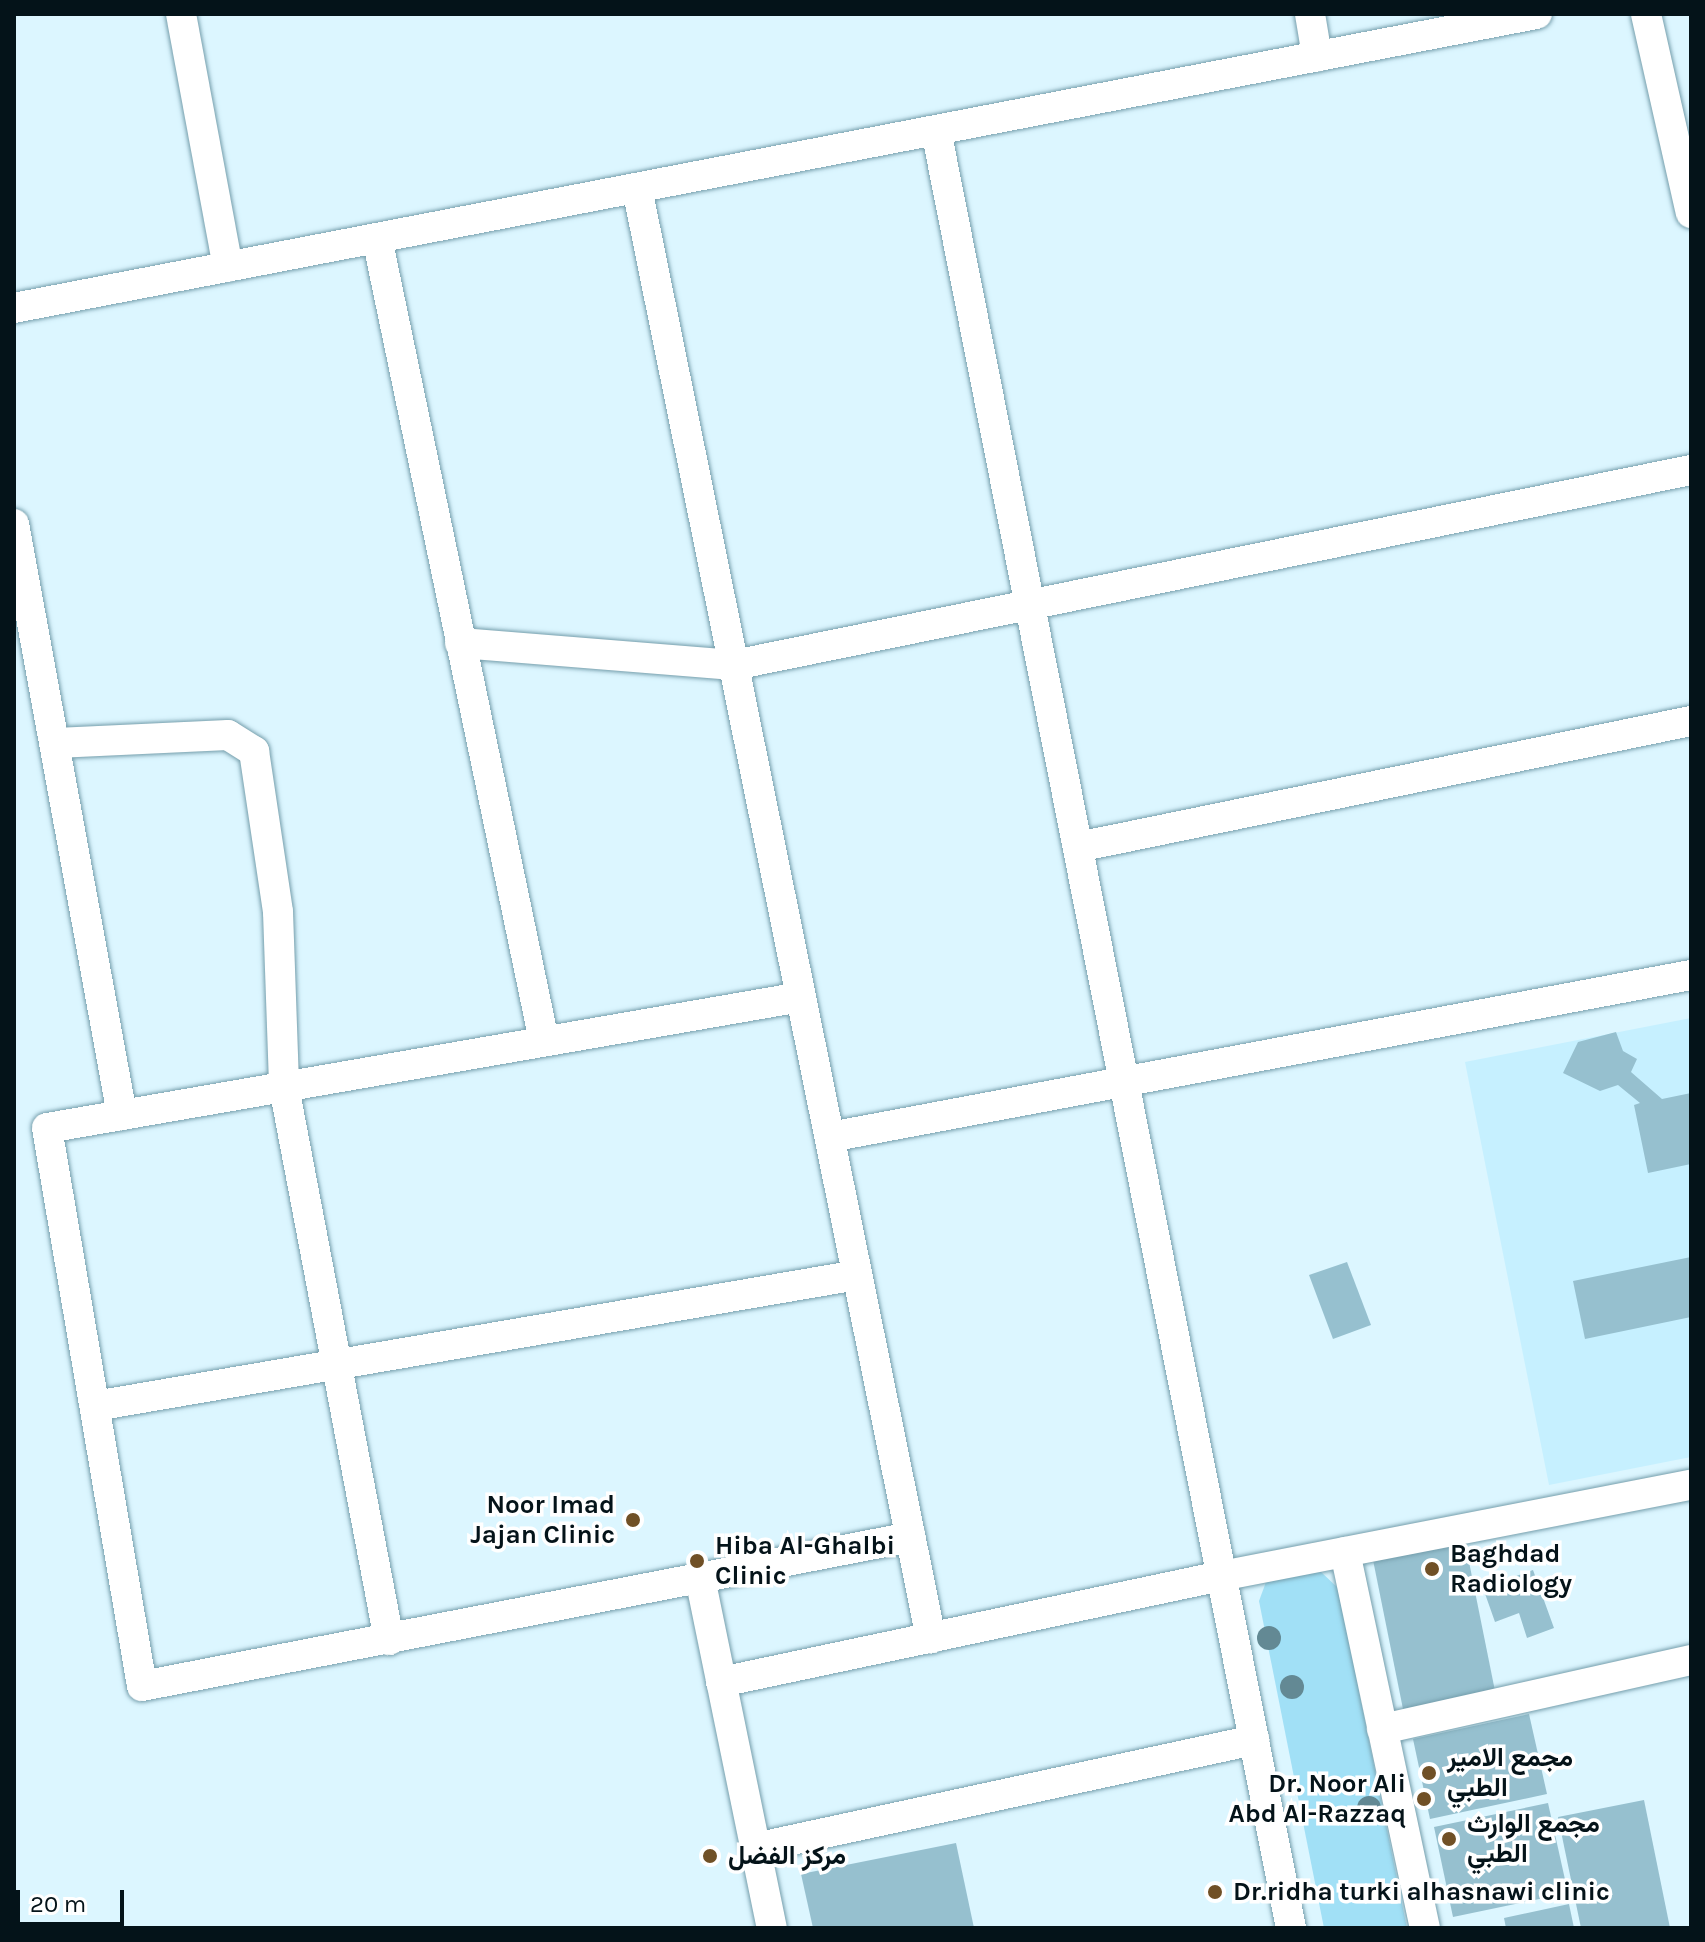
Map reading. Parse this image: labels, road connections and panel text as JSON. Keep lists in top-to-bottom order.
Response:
{
  "places": [
    "Noor Imad Jajan Clinic",
    "Hiba Al-Ghalbi Clinic",
    "Baghdad Radiology",
    "مجمع الامير الطبي",
    "Dr. Noor Ali Abd Al-Razzaq",
    "مجمع الوارث الطبي",
    "مركز الفضل",
    "Dr.ridha turki alhasnawi clinic"
  ],
  "scale_bar": "20 m"
}
